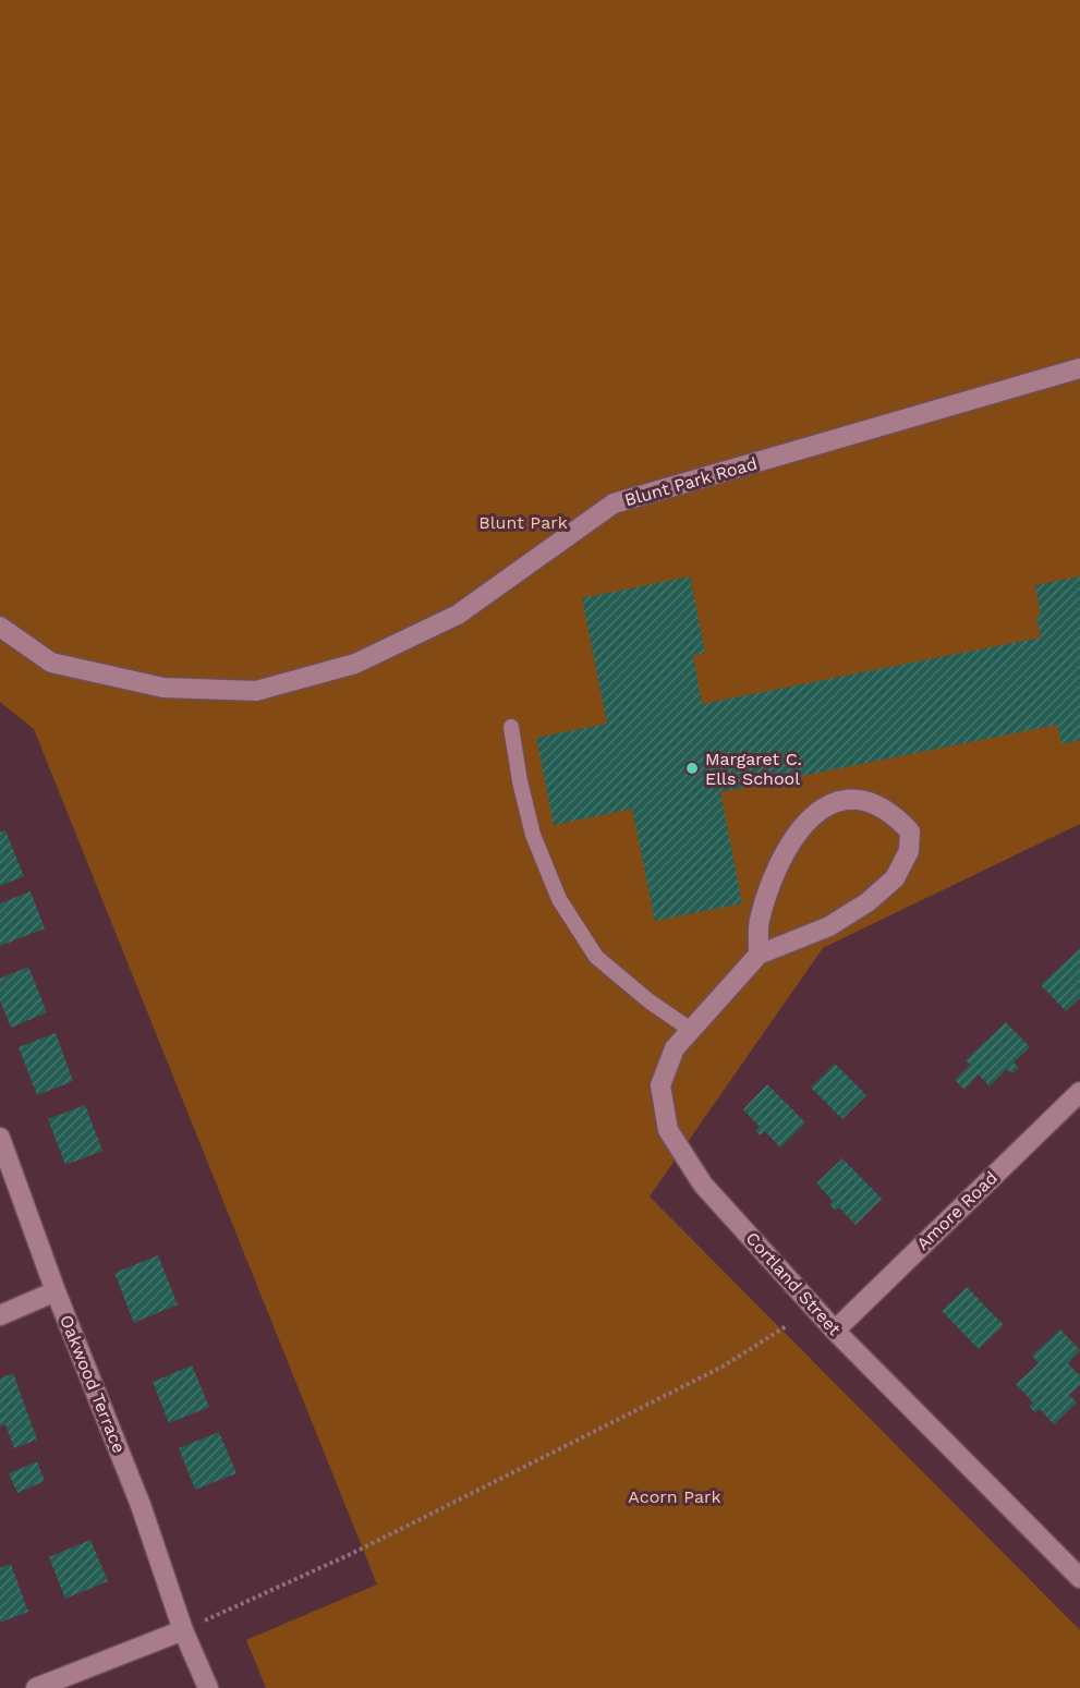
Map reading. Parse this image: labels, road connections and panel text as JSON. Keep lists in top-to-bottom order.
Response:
{
  "streets": {
    "street": [
      "Blunt Park Road",
      "Amore Road",
      "Cortland Street",
      "Oakwood Terrace"
    ]
  },
  "crossings": [
    ["Amore Road", "Cortland Street"]
  ],
  "parks": ["Blunt Park", "Acorn Park"],
  "places": ["Margaret C. Ells School"]
}
